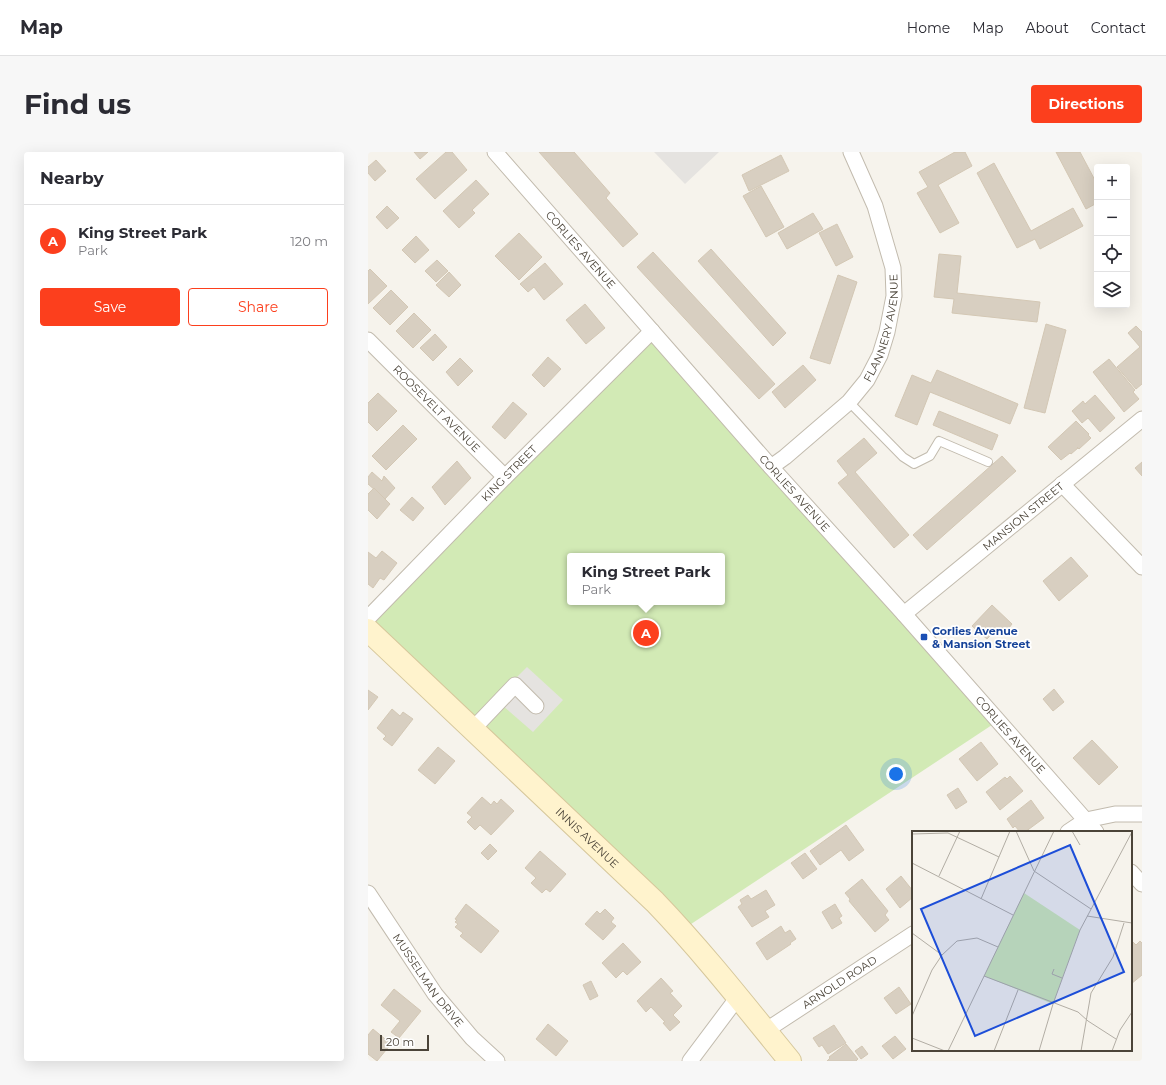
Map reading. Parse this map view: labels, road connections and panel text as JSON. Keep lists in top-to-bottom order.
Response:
{
  "streets": {
    "main road": ["INNIS AVENUE"],
    "street": [
      "CORLIES AVENUE",
      "FLANNERY AVENUE",
      "ROOSEVELT AVENUE",
      "KING STREET",
      "MANSION STREET",
      "MUSSELMAN DRIVE",
      "ARNOLD ROAD"
    ]
  },
  "crossings": [
    ["CORLIES AVENUE", "FLANNERY AVENUE"],
    ["CORLIES AVENUE", "KING STREET"],
    ["CORLIES AVENUE", "MANSION STREET"],
    ["ROOSEVELT AVENUE", "KING STREET"],
    ["INNIS AVENUE", "ARNOLD ROAD"]
  ],
  "places": {
    "transit": ["Corlies Avenue & Mansion Street"]
  },
  "scale_bar": "20 m",
  "page": {
    "header": "Map",
    "nav": [
      "Home",
      "Map",
      "About",
      "Contact"
    ],
    "buttons": [
      "Directions",
      ["Save", "Share"]
    ],
    "title": "Find us",
    "heading": "Nearby",
    "map_buttons": ["+", "−"],
    "list": [
      {
        "mark": "A",
        "name": "King Street Park",
        "note": "Park",
        "value": "120 m"
      }
    ],
    "popup": ["King Street Park", "Park"],
    "pins": "A",
    "scale": "20 m"
  }
}
